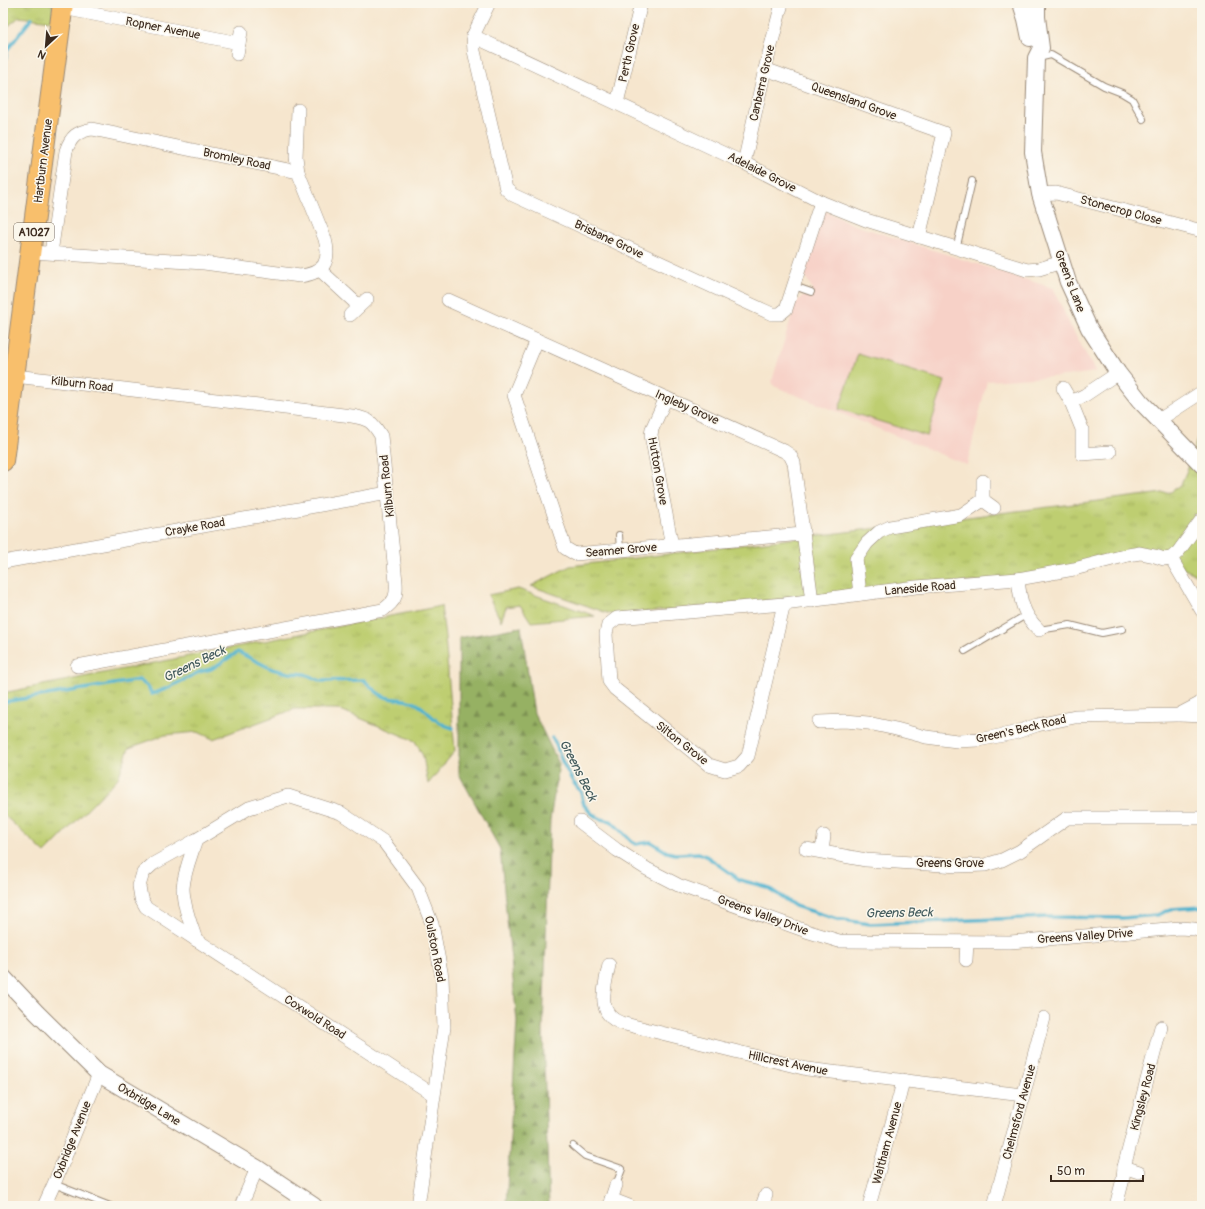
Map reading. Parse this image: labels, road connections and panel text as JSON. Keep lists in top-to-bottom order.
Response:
{
  "streets": {
    "main road": ["Hartburn Avenue", "A1027"],
    "street": [
      "Ropner Avenue",
      "Perth Grove",
      "Canberra Grove",
      "Queensland Grove",
      "Bromley Road",
      "Adelaide Grove",
      "Stonecrop Close",
      "Brisbane Grove",
      "Green's Lane",
      "Kilburn Road",
      "Ingleby Grove",
      "Hutton Grove",
      "Crayke Road",
      "Seamer Grove",
      "Laneside Road",
      "Green's Beck Road",
      "Silton Grove",
      "Greens Grove",
      "Greens Valley Drive",
      "Oulston Road",
      "Coxwold Road",
      "Hillcrest Avenue",
      "Kingsley Road",
      "Oxbridge Lane",
      "Chelmsford Avenue",
      "Oxbridge Avenue",
      "Waltham Avenue"
    ]
  },
  "crossings": [
    ["Ropner Avenue", "Hartburn Avenue"],
    ["Perth Grove", "Adelaide Grove"],
    ["Canberra Grove", "Queensland Grove"],
    ["Canberra Grove", "Adelaide Grove"],
    ["Queensland Grove", "Adelaide Grove"],
    ["Bromley Road", "Hartburn Avenue"],
    ["Hartburn Avenue", "Kilburn Road"],
    ["Adelaide Grove", "Brisbane Grove"],
    ["Adelaide Grove", "Green's Lane"],
    ["Stonecrop Close", "Green's Lane"],
    ["Kilburn Road", "Crayke Road"],
    ["Ingleby Grove", "Hutton Grove"],
    ["Ingleby Grove", "Seamer Grove"],
    ["Ingleby Grove", "Laneside Road"],
    ["Hutton Grove", "Seamer Grove"],
    ["Laneside Road", "Silton Grove"],
    ["Oulston Road", "Coxwold Road"],
    ["Hillcrest Avenue", "Chelmsford Avenue"],
    ["Hillcrest Avenue", "Waltham Avenue"],
    ["Oxbridge Lane", "Oxbridge Avenue"]
  ],
  "water": ["Greens Beck"],
  "scale_bar": "50 m",
  "north": "bottom left"
}
